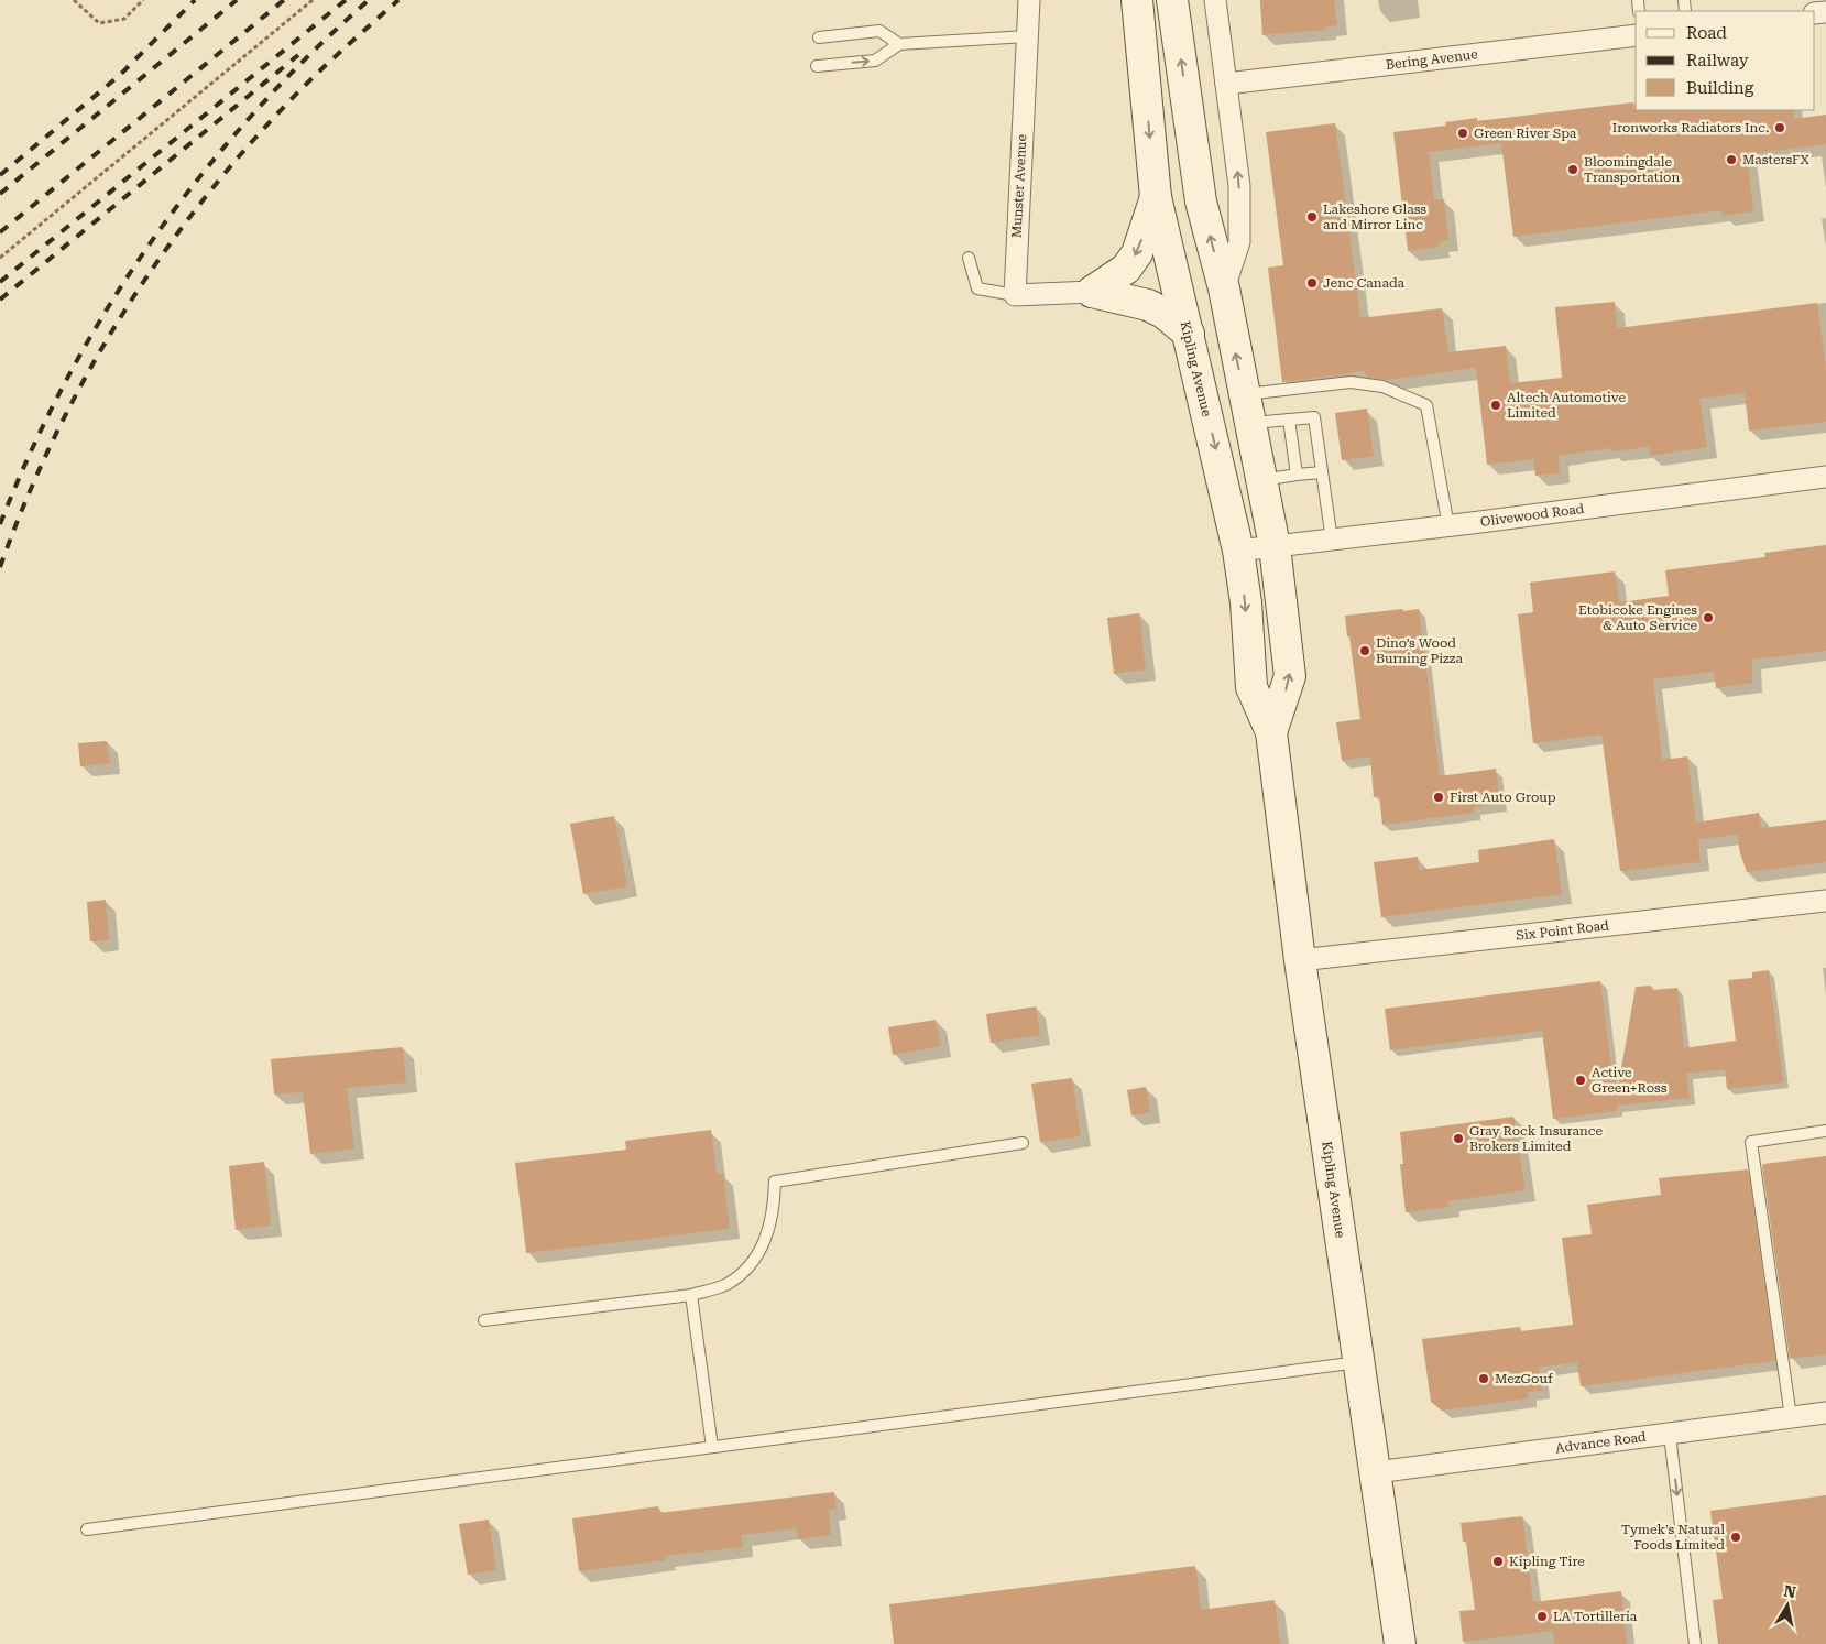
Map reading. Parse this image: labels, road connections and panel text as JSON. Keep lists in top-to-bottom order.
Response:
{
  "streets": {
    "main road": ["Kipling Avenue"],
    "street": [
      "Bering Avenue",
      "Munster Avenue",
      "Olivewood Road",
      "Six Point Road",
      "Advance Road"
    ]
  },
  "crossings": [
    ["Bering Avenue", "Kipling Avenue"],
    ["Kipling Avenue", "Olivewood Road"],
    ["Kipling Avenue", "Six Point Road"],
    ["Kipling Avenue", "Advance Road"]
  ],
  "places": [
    "Ironworks Radiators Inc.",
    "Green River Spa",
    "MastersFX",
    "Bloomingdale Transportation",
    "Lakeshore Glass and Mirror Linc",
    "Jenc Canada",
    "Altech Automotive Limited",
    "Etobicoke Engines & Auto Service",
    "Dino’s Wood Burning Pizza",
    "First Auto Group",
    "Active Green+Ross",
    "Gray Rock Insurance Brokers Limited",
    "MezGouf",
    "Tymek's Natural Foods Limited",
    "Kipling Tire",
    "LA Tortilleria"
  ],
  "legend": ["Road", "Railway", "Building"],
  "north": "top"
}
